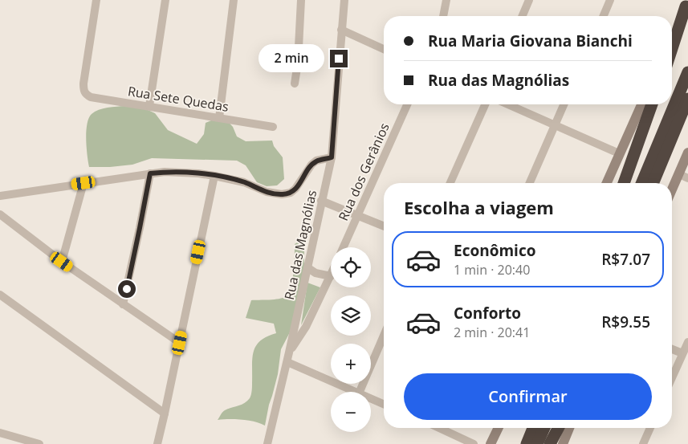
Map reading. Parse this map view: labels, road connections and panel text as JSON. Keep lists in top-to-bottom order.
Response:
{
  "streets": {
    "street": ["Rua Sete Quedas", "Rua dos Gerânios", "Rua das Magnólias"]
  },
  "page": {
    "banner": ["Rua Maria Giovana Bianchi", "Rua das Magnólias"],
    "bubble": "2 min",
    "heading": "Escolha a viagem",
    "list": [
      {
        "name": "Econômico",
        "note": "1 min · 20:40",
        "value": "R$7.07"
      },
      {
        "name": "Conforto",
        "note": "2 min · 20:41",
        "value": "R$9.55"
      }
    ],
    "map_buttons": ["+", "−"],
    "buttons": "Confirmar"
  }
}
